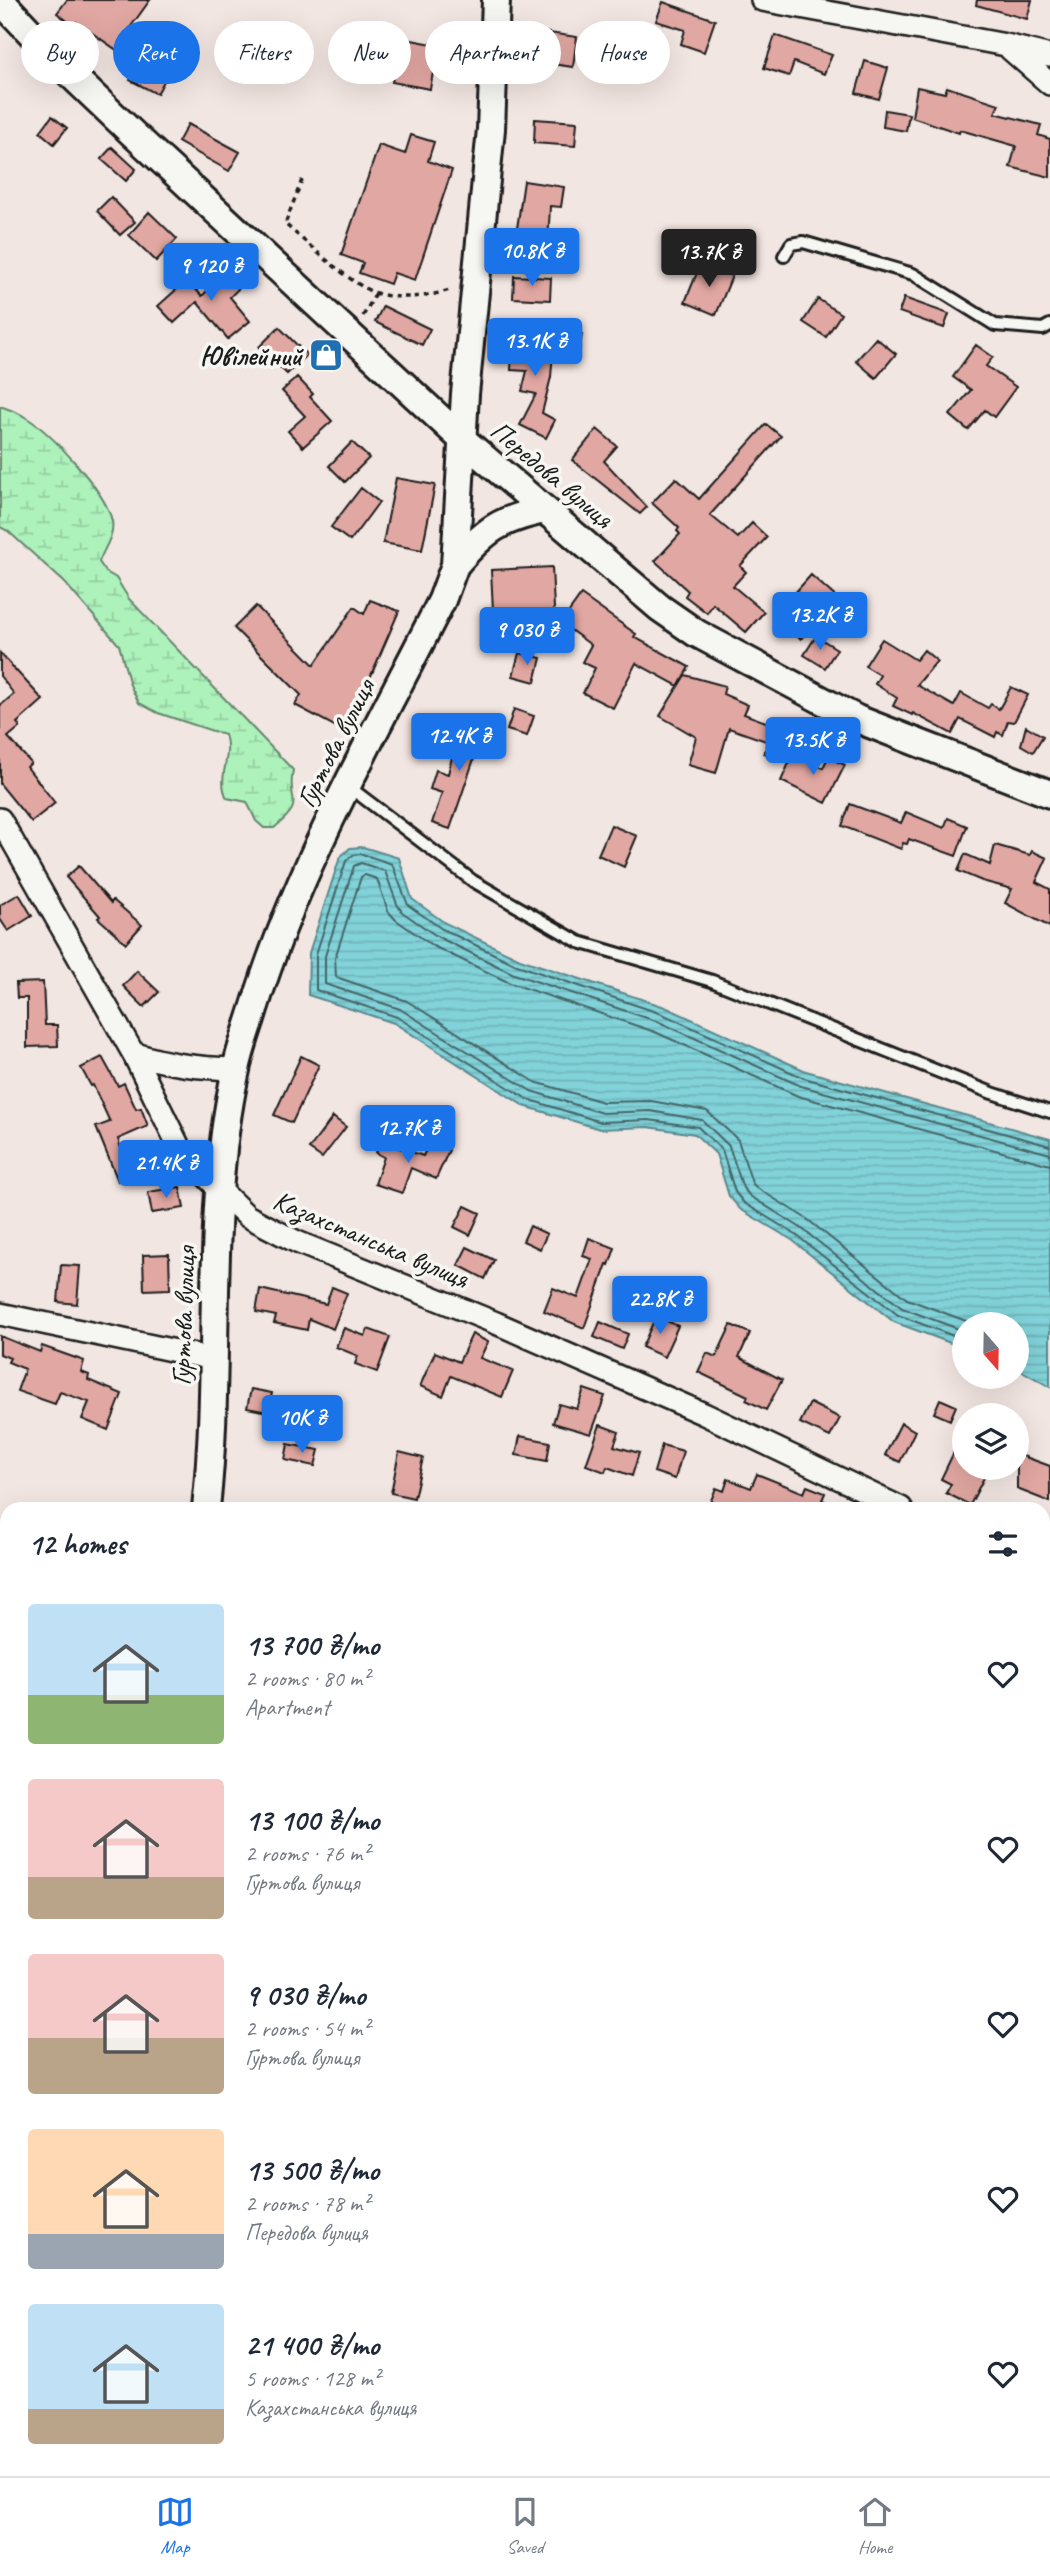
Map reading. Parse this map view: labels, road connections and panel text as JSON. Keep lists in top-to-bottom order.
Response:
{
  "streets": {
    "street": ["Передова вулиця", "Гуртова вулиця", "Казахстанська вулиця"]
  },
  "crossings": [
    ["Передова вулиця", "Гуртова вулиця"],
    ["Гуртова вулиця", "Казахстанська вулиця"]
  ],
  "places": {
    "shop": ["Ювілейний"]
  },
  "north": "bottom",
  "page": {
    "chip": [
      "Buy",
      "Rent",
      "Filters",
      "New",
      "Apartment",
      "House"
    ],
    "price": [
      "10.8K ₴",
      "13.7K ₴",
      "9 120 ₴",
      "13.1K ₴",
      "13.2K ₴",
      "9 030 ₴",
      "12.4K ₴",
      "13.5K ₴",
      "12.7K ₴",
      "21.4K ₴",
      "22.8K ₴",
      "10K ₴"
    ],
    "heading": "12 homes",
    "list": [
      {
        "name": "13 700 ₴/mo",
        "note": "2 rooms · 80 m² · Apartment"
      },
      {
        "name": "13 100 ₴/mo",
        "note": "2 rooms · 76 m² · Гуртова вулиця"
      },
      {
        "name": "9 030 ₴/mo",
        "note": "2 rooms · 54 m² · Гуртова вулиця"
      },
      {
        "name": "13 500 ₴/mo",
        "note": "2 rooms · 78 m² · Передова вулиця"
      },
      {
        "name": "21 400 ₴/mo",
        "note": "5 rooms · 128 m² · Казахстанська вулиця"
      }
    ],
    "tabs": ["Map", "Saved", "Home"]
  }
}
